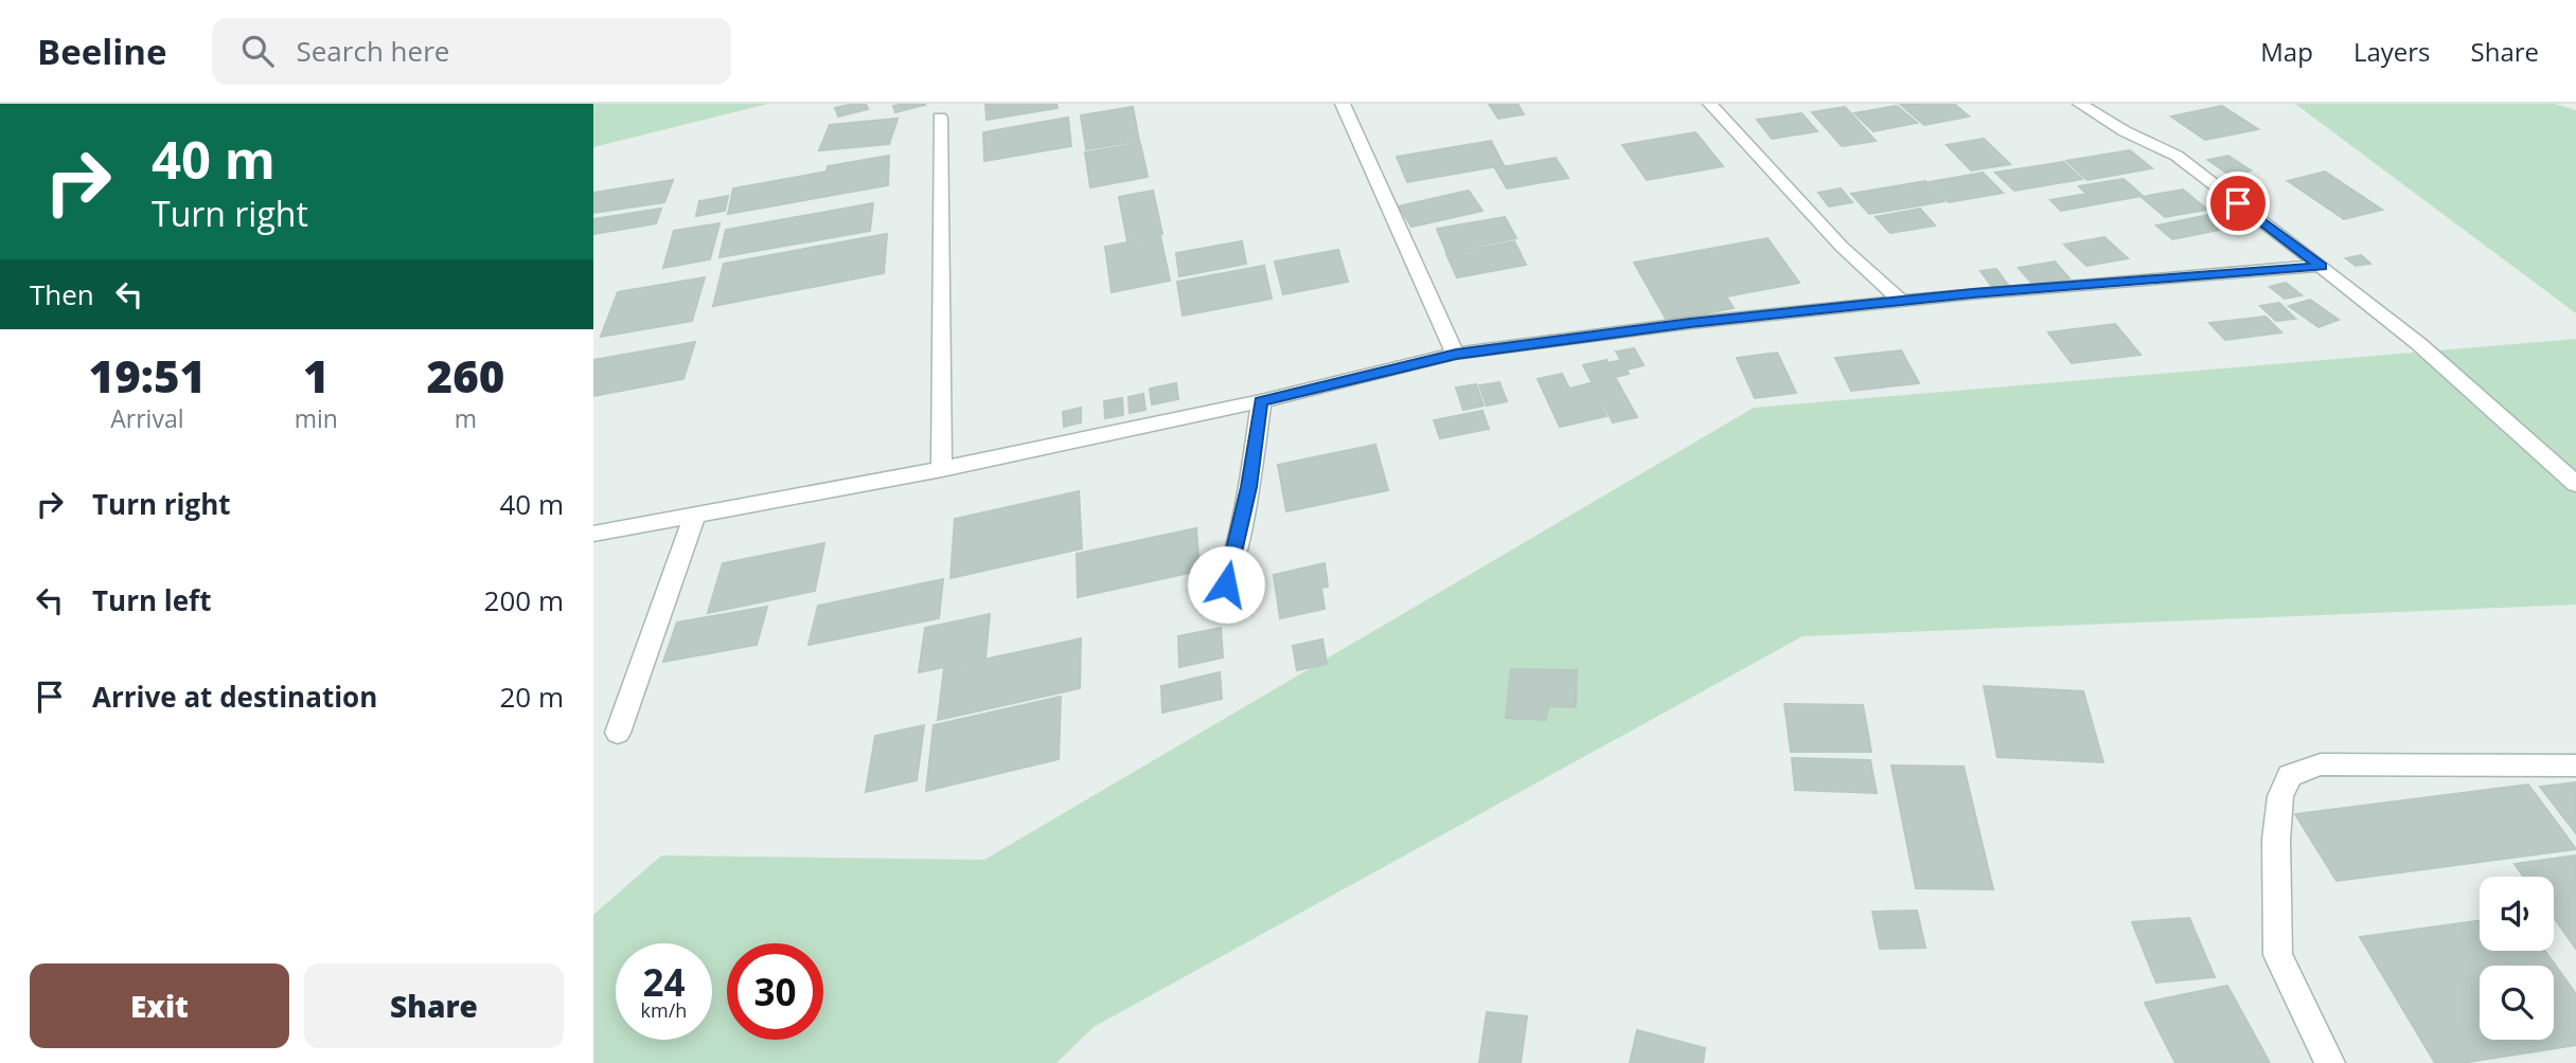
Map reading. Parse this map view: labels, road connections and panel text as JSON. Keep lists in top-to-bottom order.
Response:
{
  "page": {
    "header": "Beeline",
    "search": "Search here",
    "nav": ["Map", "Layers", "Share"],
    "turn": ["40 m", "Turn right"],
    "then": "Then",
    "eta": [
      "19:51",
      "Arrival",
      "1",
      "min",
      "260",
      "m"
    ],
    "list": [
      {
        "name": "Turn right",
        "value": "40 m"
      },
      {
        "name": "Turn left",
        "value": "200 m"
      },
      {
        "name": "Arrive at destination",
        "value": "20 m"
      }
    ],
    "speed": "24 km/h",
    "limit": "30",
    "buttons": ["Exit", "Share"]
  }
}
